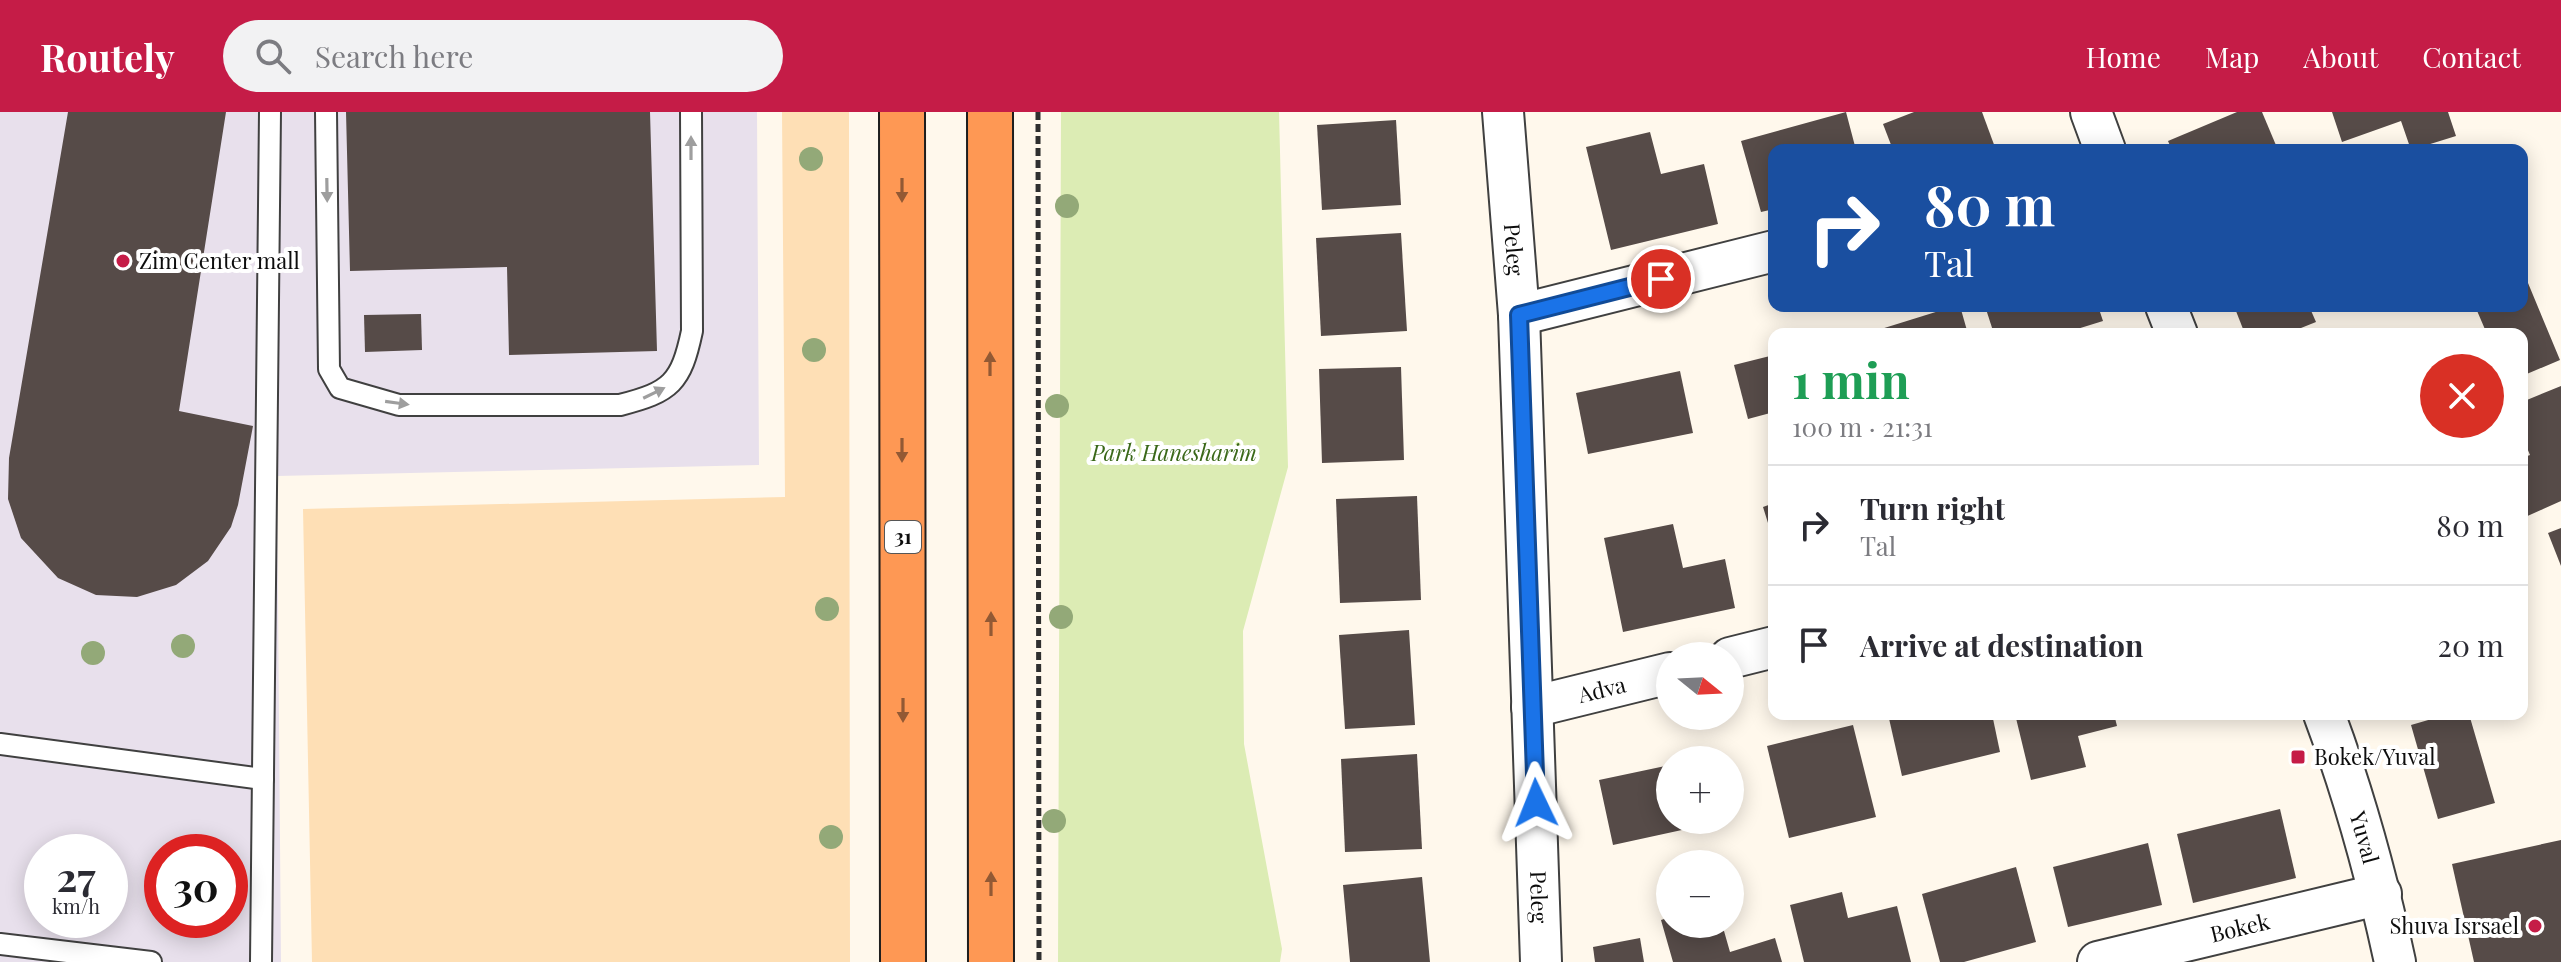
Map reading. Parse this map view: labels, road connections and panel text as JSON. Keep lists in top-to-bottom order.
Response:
{
  "streets": {
    "highway": ["31"],
    "street": [
      "Peleg",
      "Adva",
      "Yuval",
      "Bokek"
    ]
  },
  "crossings": [
    ["Peleg", "Adva"],
    ["Yuval", "Bokek"]
  ],
  "parks": ["Park Hanesharim"],
  "places": {
    "other": ["Zim Center mall", "Shuva Isrsael"],
    "transit": ["Bokek/Yuval"]
  },
  "north": "right",
  "page": {
    "header": "Routely",
    "search": "Search here",
    "nav": [
      "Home",
      "Map",
      "About",
      "Contact"
    ],
    "turn": ["80 m", "Tal"],
    "heading": ["1 min", "100 m · 21:31"],
    "list": [
      {
        "name": "Turn right",
        "note": "Tal",
        "value": "80 m"
      },
      {
        "name": "Arrive at destination",
        "value": "20 m"
      }
    ],
    "map_buttons": ["+", "−"],
    "speed": "27 km/h",
    "limit": "30"
  }
}
